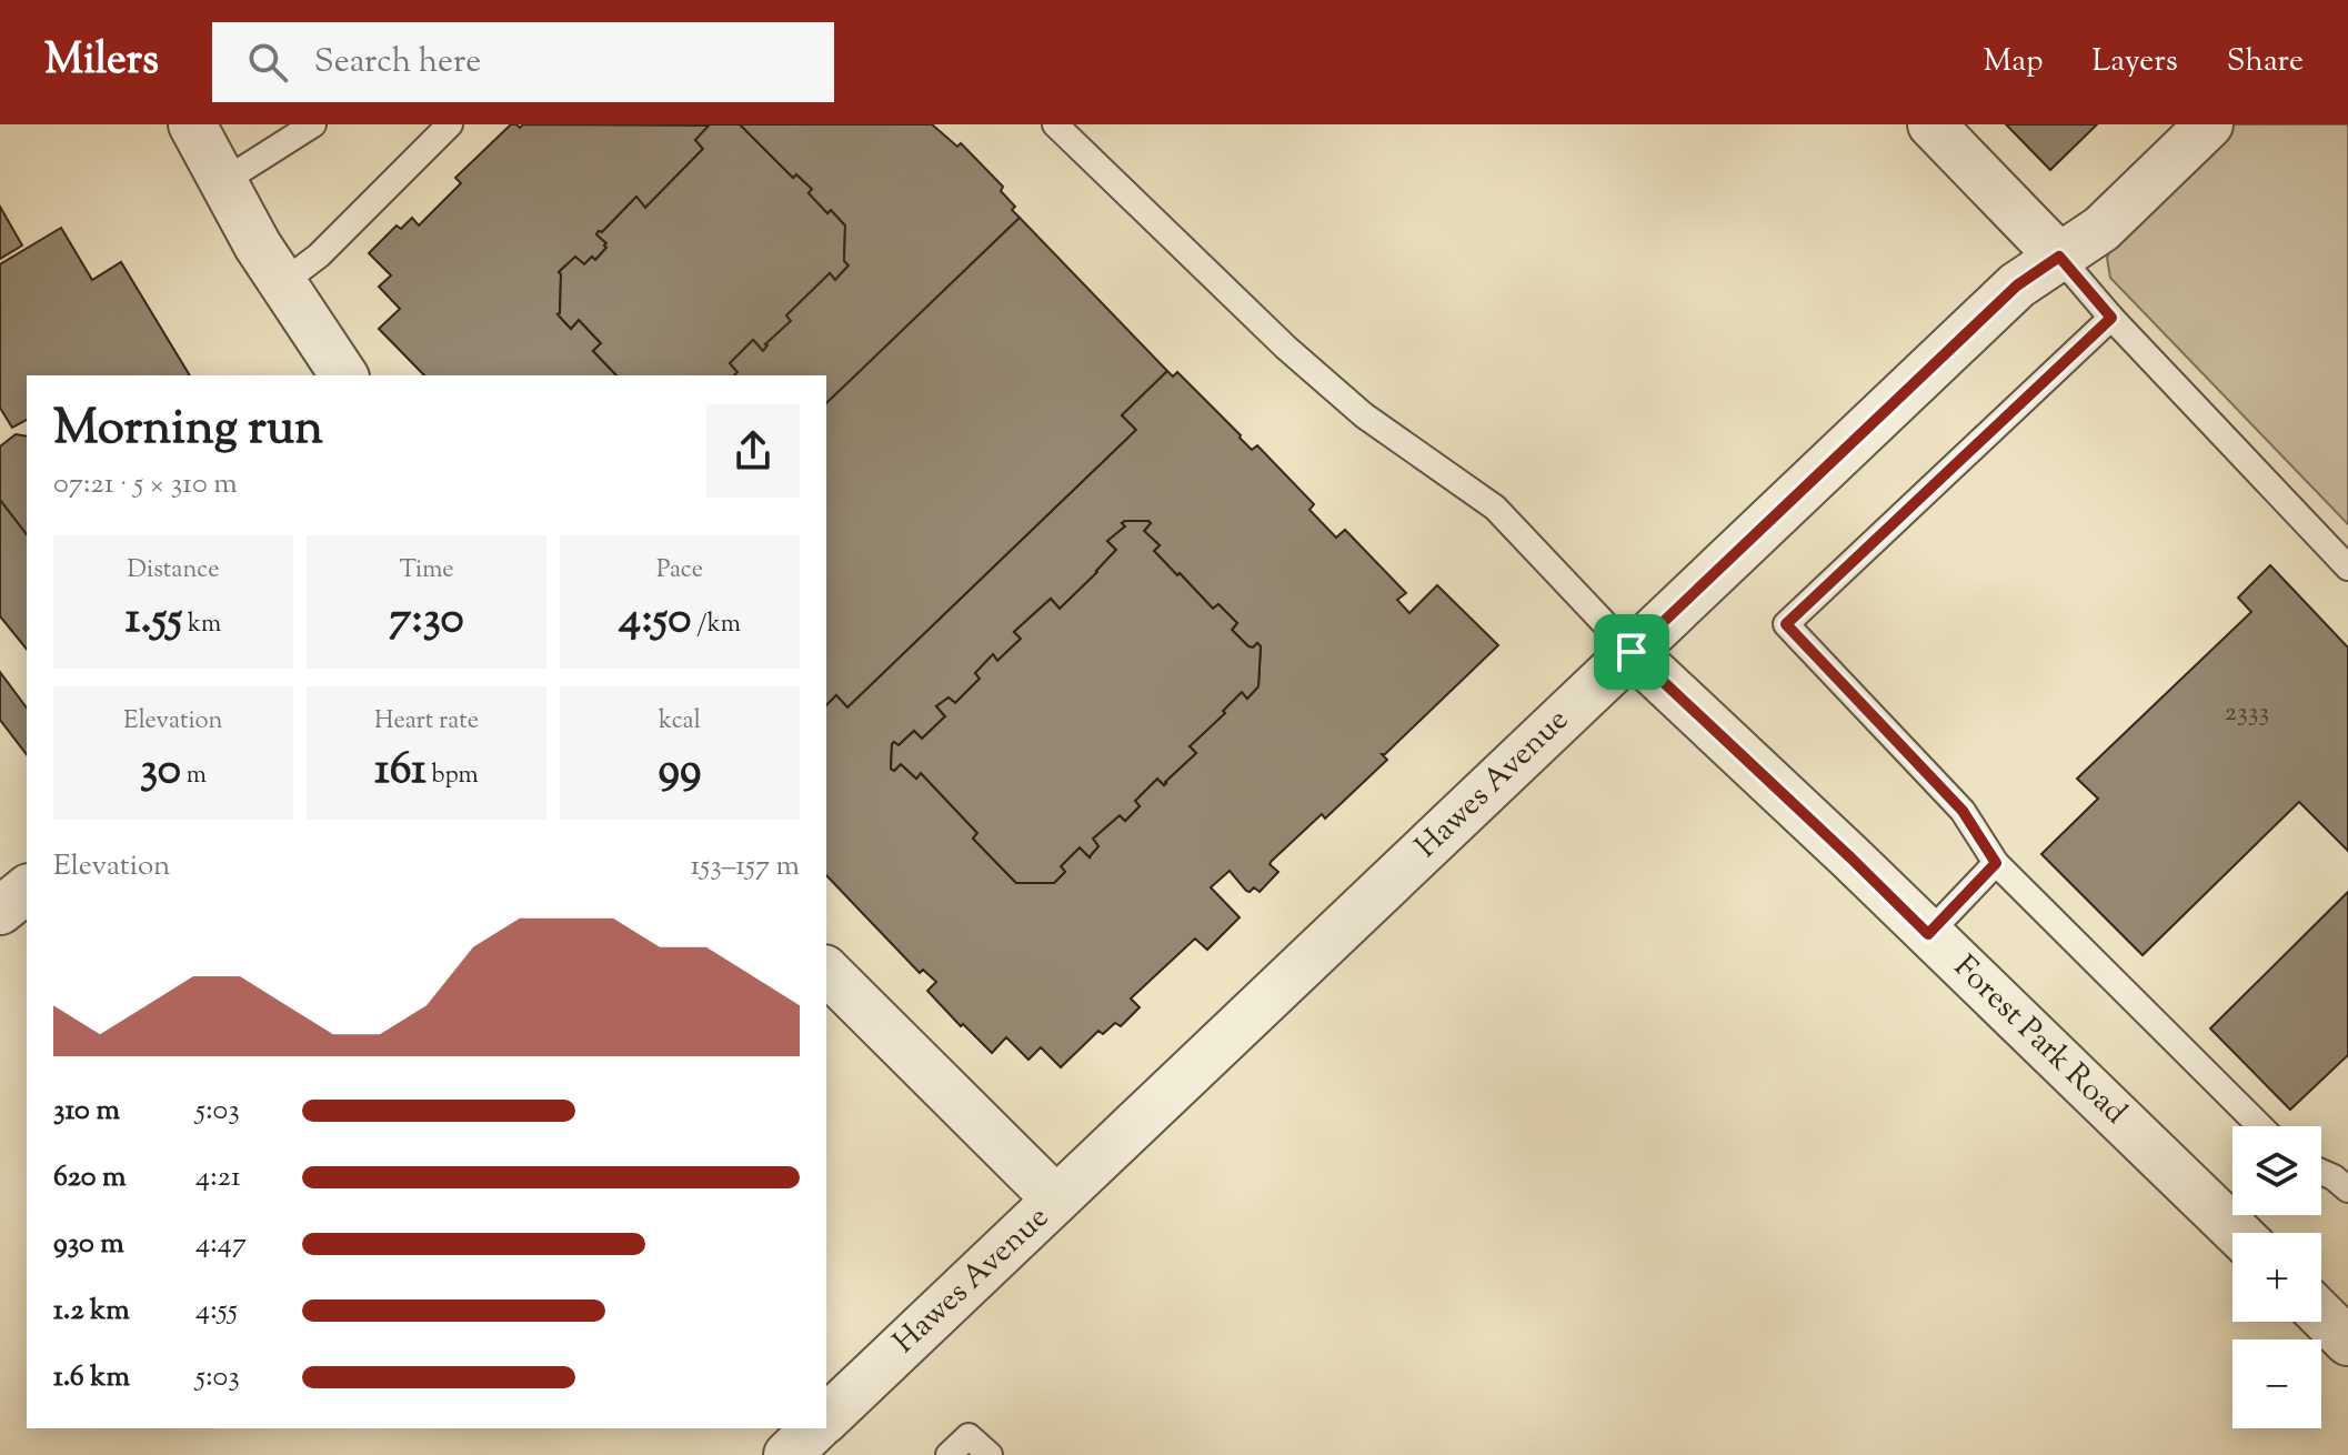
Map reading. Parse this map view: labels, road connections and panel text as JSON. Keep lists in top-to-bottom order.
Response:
{
  "streets": {
    "street": ["Hawes Avenue", "Forest Park Road"]
  },
  "crossings": [
    ["Hawes Avenue", "Forest Park Road"]
  ],
  "house_numbers": ["2333"],
  "page": {
    "header": "Milers",
    "search": "Search here",
    "nav": ["Map", "Layers", "Share"],
    "heading": ["Morning run", "07:21 · 5 × 310 m"],
    "stats": [
      ["Distance", "1.55 km"],
      ["Time", "7:30"],
      ["Pace", "4:50 /km"],
      ["Elevation", "30 m"],
      ["Heart rate", "161 bpm"],
      ["kcal", "99"]
    ],
    "chart": ["Elevation", "153–157 m"],
    "list": [
      {
        "name": "310 m",
        "note": "5:03"
      },
      {
        "name": "620 m",
        "note": "4:21"
      },
      {
        "name": "930 m",
        "note": "4:47"
      },
      {
        "name": "1.2 km",
        "note": "4:55"
      },
      {
        "name": "1.6 km",
        "note": "5:03"
      }
    ],
    "map_buttons": ["+", "−"]
  }
}
